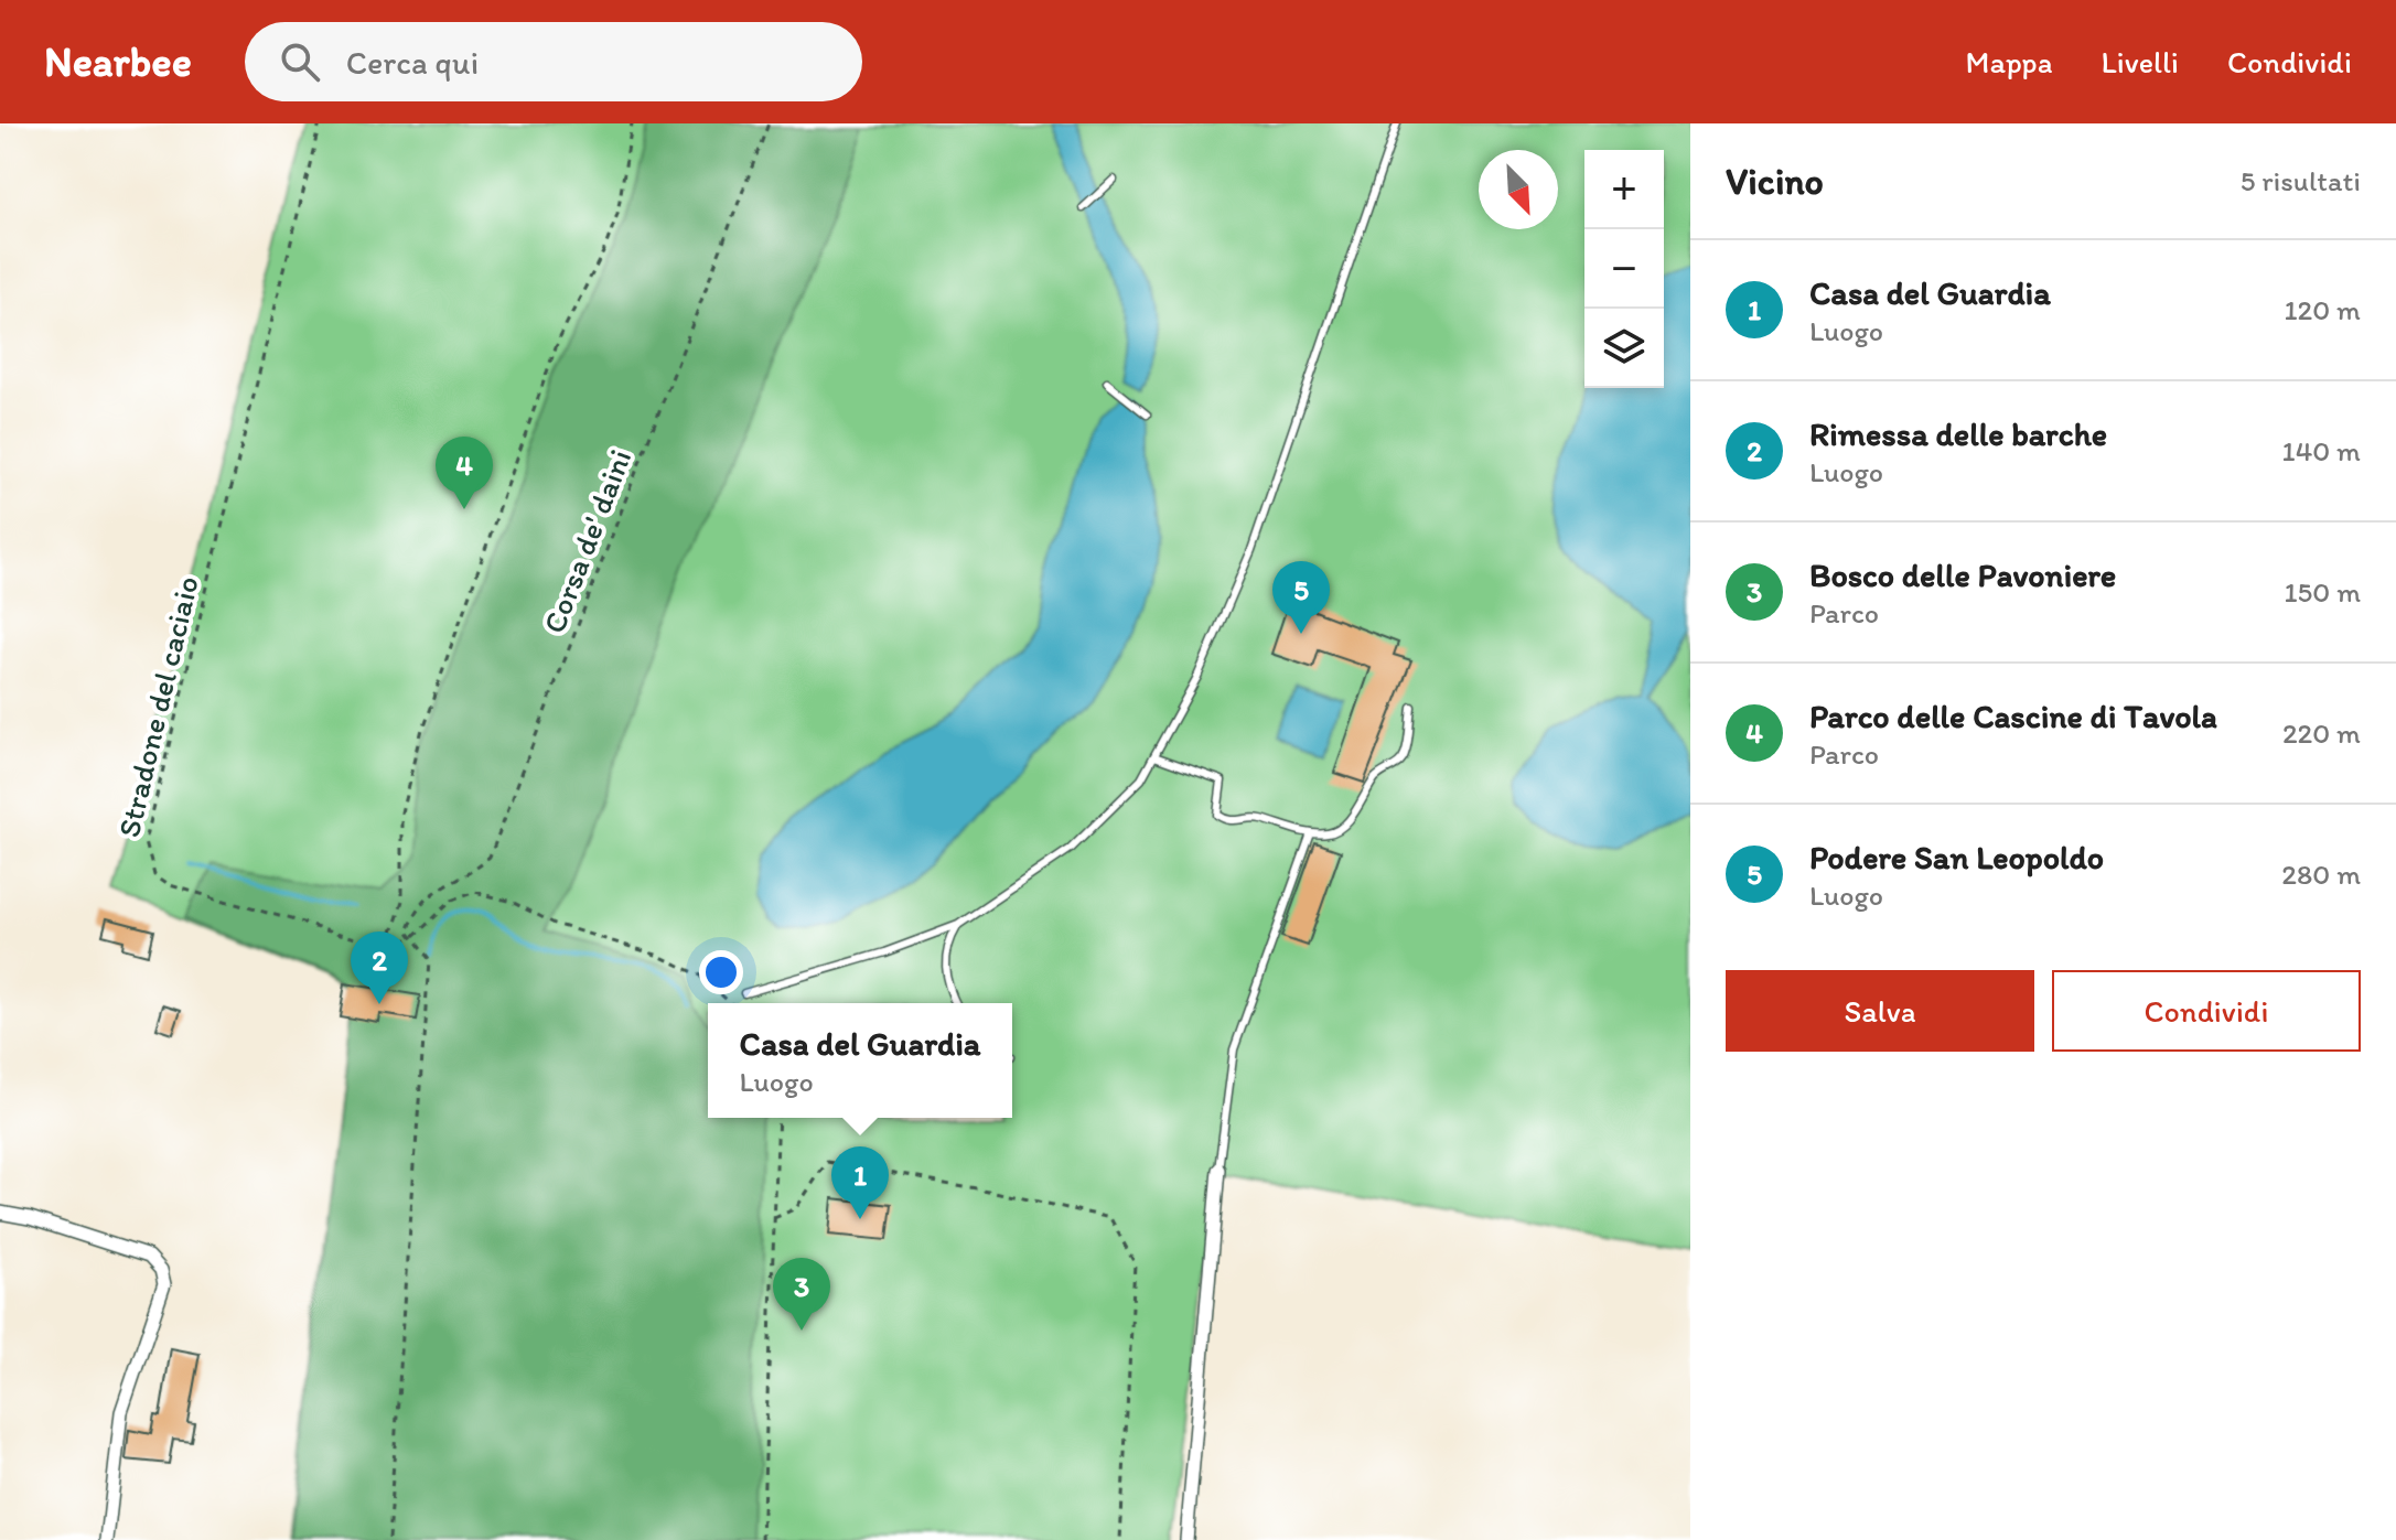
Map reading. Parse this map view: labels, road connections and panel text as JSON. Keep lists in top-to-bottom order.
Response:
{
  "streets": {
    "path": ["Corsa de' daini", "Stradone del caciaio"]
  },
  "north": "bottom right",
  "page": {
    "header": "Nearbee",
    "search": "Cerca qui",
    "nav": ["Mappa", "Livelli", "Condividi"],
    "heading": ["Vicino", "5 risultati"],
    "map_buttons": ["+", "−"],
    "list": [
      {
        "mark": "1",
        "name": "Casa del Guardia",
        "note": "Luogo",
        "value": "120 m"
      },
      {
        "mark": "2",
        "name": "Rimessa delle barche",
        "note": "Luogo",
        "value": "140 m"
      },
      {
        "mark": "3",
        "name": "Bosco delle Pavoniere",
        "note": "Parco",
        "value": "150 m"
      },
      {
        "mark": "4",
        "name": "Parco delle Cascine di Tavola",
        "note": "Parco",
        "value": "220 m"
      },
      {
        "mark": "5",
        "name": "Podere San Leopoldo",
        "note": "Luogo",
        "value": "280 m"
      }
    ],
    "pins": [
      "4",
      "5",
      "2",
      "1",
      "3"
    ],
    "buttons": ["Salva", "Condividi"],
    "popup": ["Casa del Guardia", "Luogo"]
  }
}
